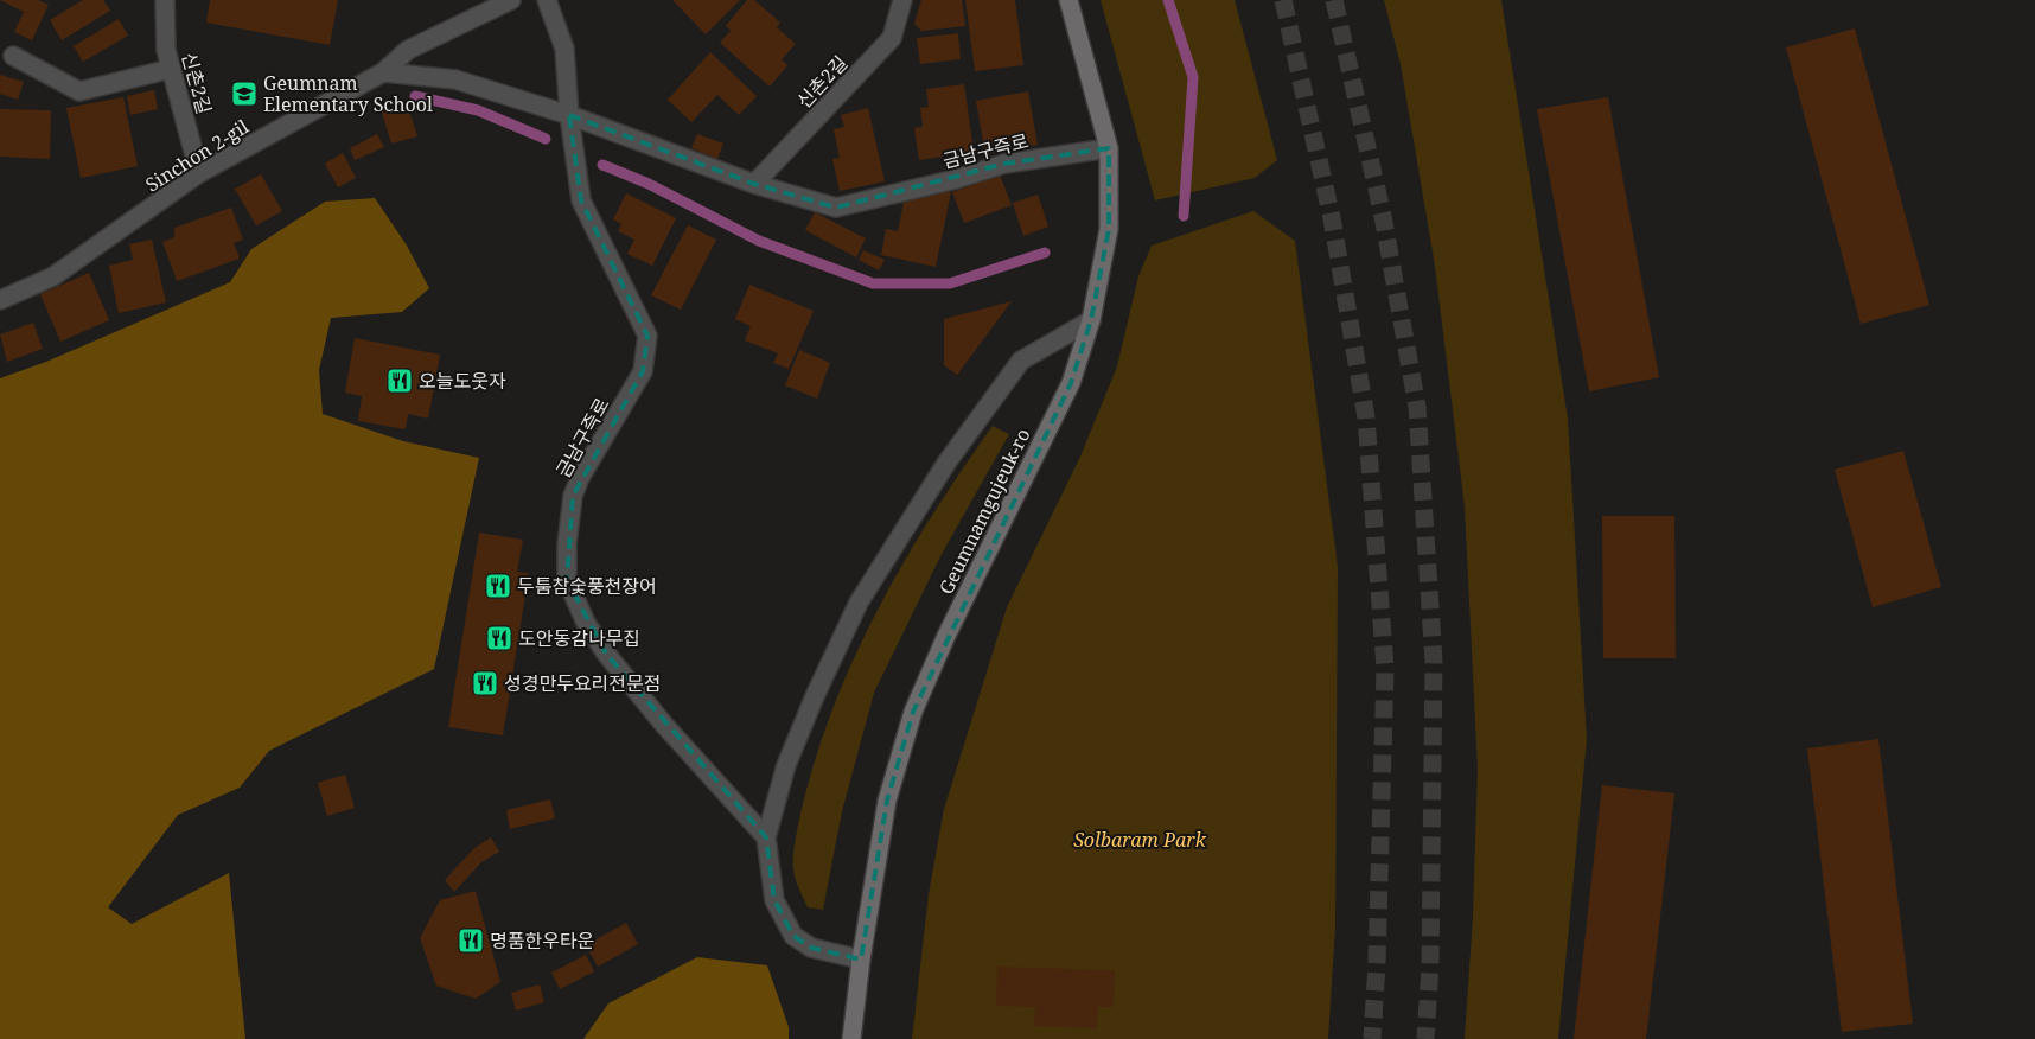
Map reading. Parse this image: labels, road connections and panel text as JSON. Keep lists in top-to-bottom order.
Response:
{
  "streets": {
    "main road": ["Geumnamgujeuk-ro"],
    "street": ["신촌2길", "금남구즉로", "Sinchon 2-gil"]
  },
  "crossings": [
    ["신촌2길", "금남구즉로"],
    ["신촌2길", "Sinchon 2-gil"],
    ["금남구즉로", "Sinchon 2-gil"],
    ["금남구즉로", "Geumnamgujeuk-ro"]
  ],
  "parks": ["Solbaram Park"],
  "places": {
    "school or university": ["Geumnam Elementary School"],
    "restaurant": [
      "오늘도웃자",
      "두툼참숯풍천장어",
      "도안동감나무집",
      "성경만두요리전문점",
      "명품한우타운"
    ]
  }
}
